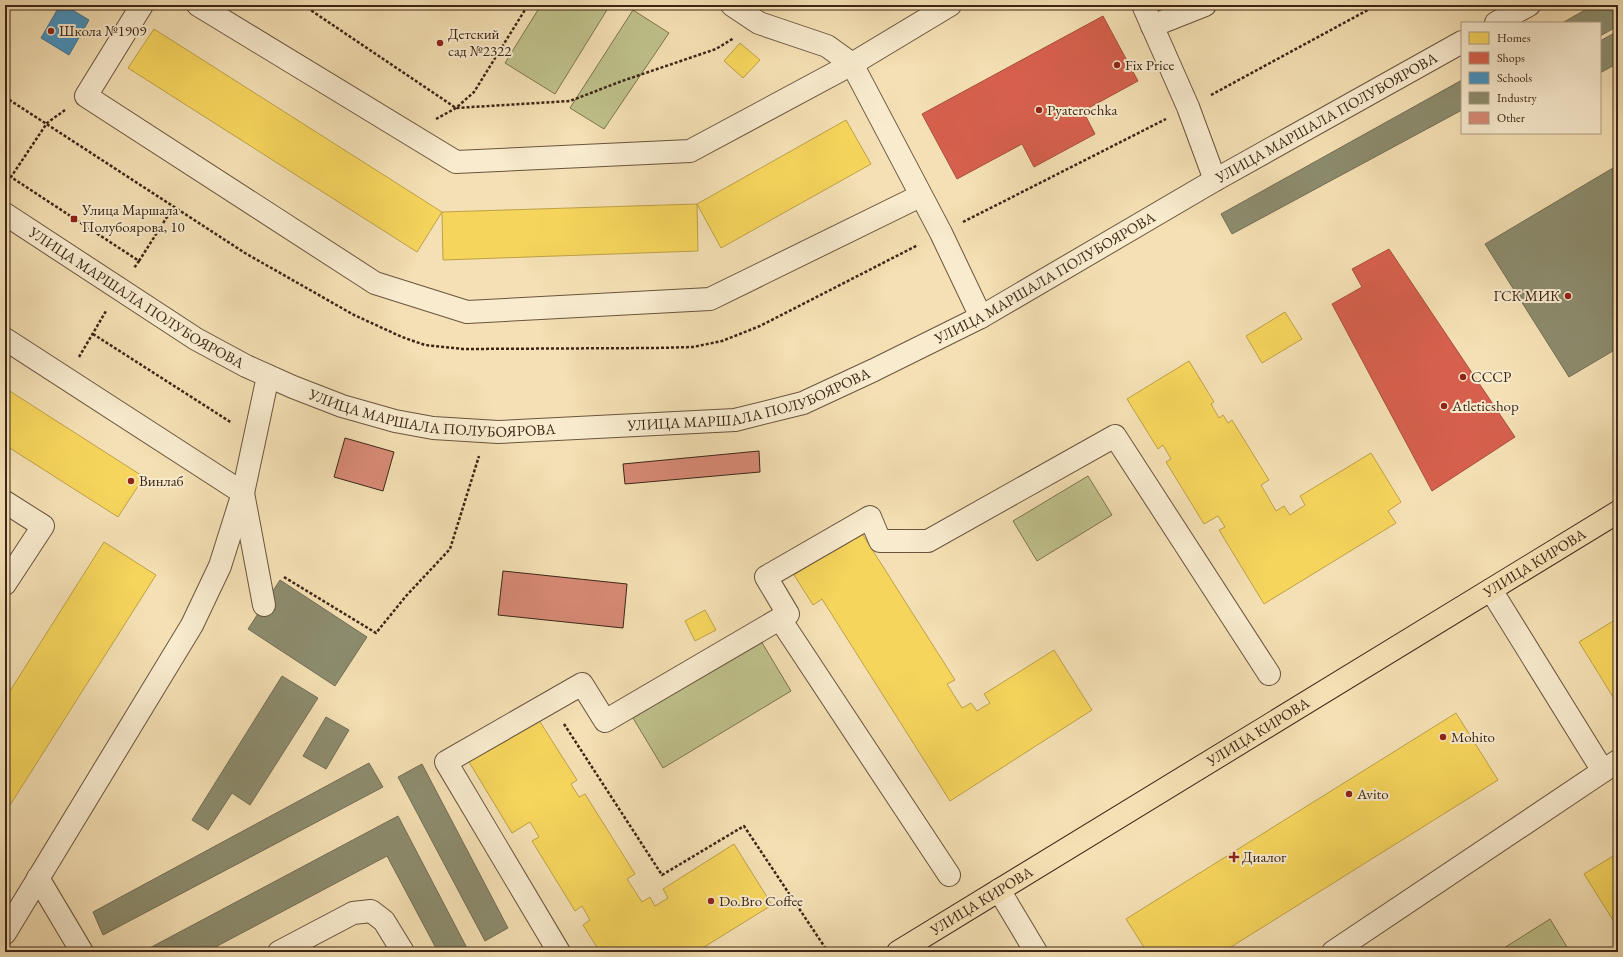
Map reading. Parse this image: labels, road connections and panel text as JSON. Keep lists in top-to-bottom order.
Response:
{
  "streets": {
    "main road": ["УЛИЦА КИРОВА"],
    "street": ["УЛИЦА МАРШАЛА ПОЛУБОЯРОВА"]
  },
  "places": {
    "other": [
      "Школа №1909",
      "Детский сад №2322",
      "Fix Price",
      "Pyaterochka",
      "ГСК МИК",
      "СССР",
      "Atleticshop",
      "Винлаб",
      "Mohito",
      "Avito",
      "Do.Bro Coffee"
    ],
    "transit": ["Улица Маршала Полубоярова, 10"],
    "health": ["Диалог"]
  },
  "legend": [
    "Homes",
    "Shops",
    "Schools",
    "Industry",
    "Other"
  ]
}
